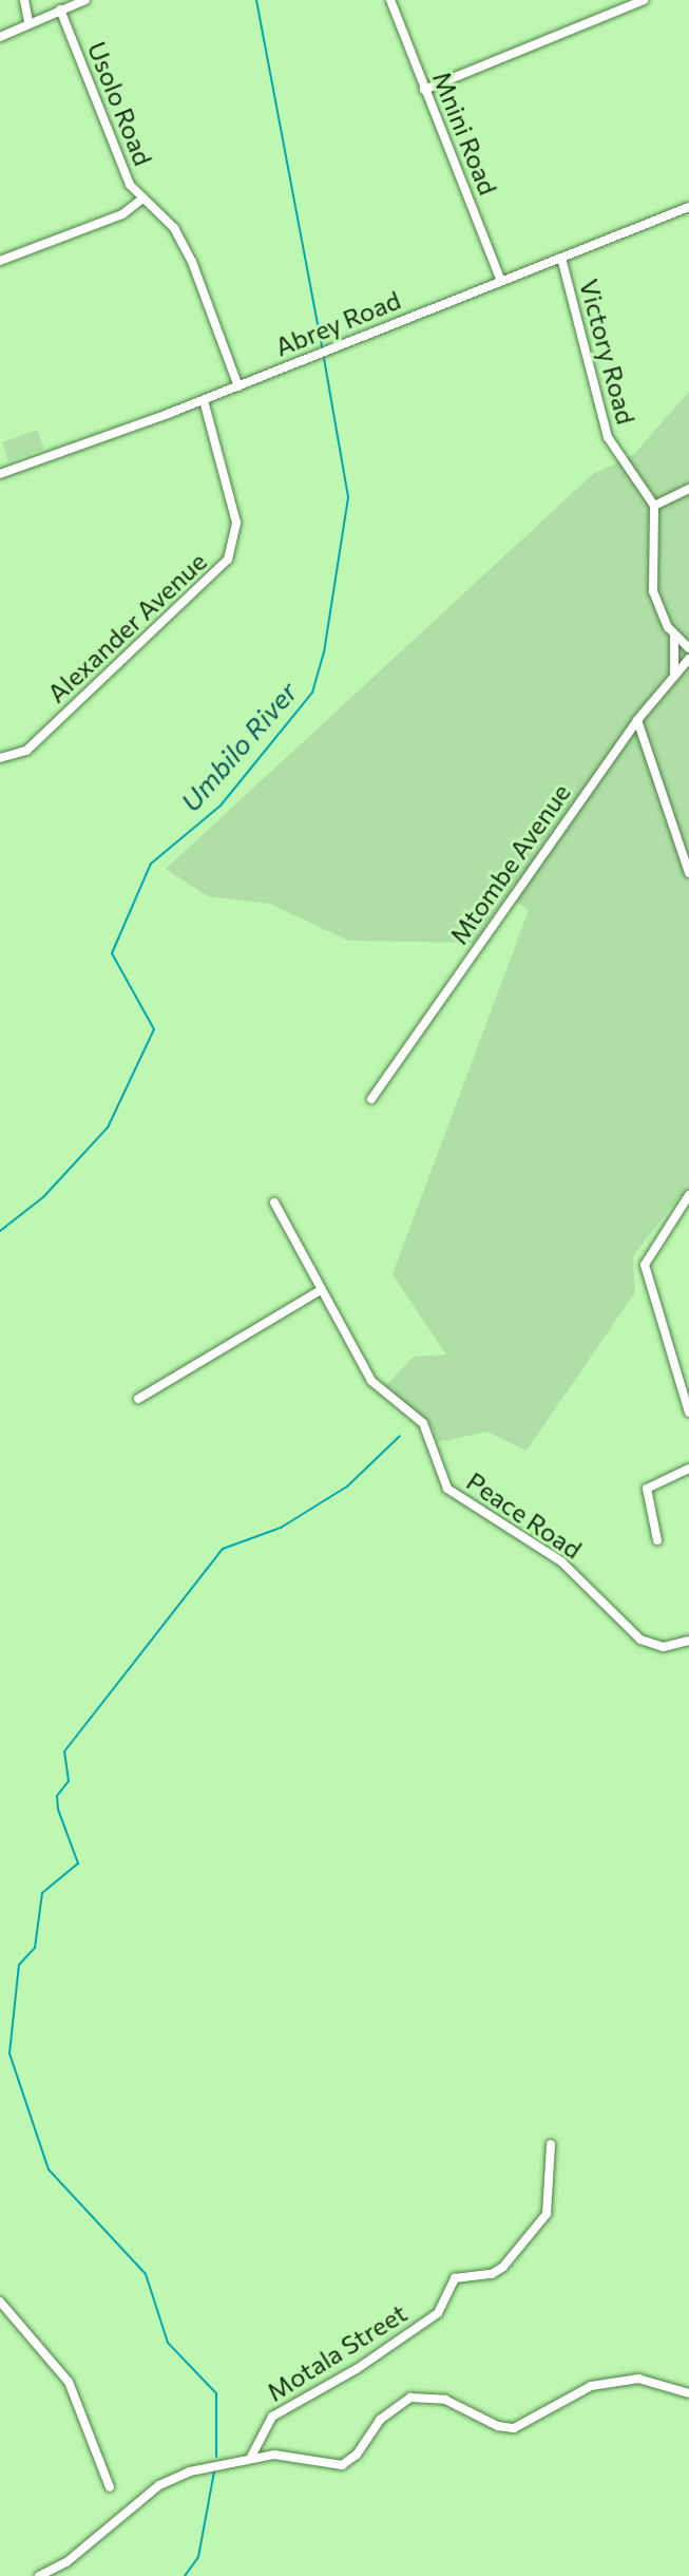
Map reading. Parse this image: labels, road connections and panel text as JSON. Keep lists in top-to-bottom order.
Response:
{
  "streets": {
    "street": [
      "Usolo Road",
      "Mnini Road",
      "Abrey Road",
      "Victory Road",
      "Alexander Avenue",
      "Mtombe Avenue",
      "Peace Road",
      "Motala Street"
    ]
  },
  "crossings": [
    ["Usolo Road", "Abrey Road"],
    ["Mnini Road", "Abrey Road"],
    ["Abrey Road", "Victory Road"],
    ["Abrey Road", "Alexander Avenue"]
  ],
  "water": ["Umbilo River"]
}
